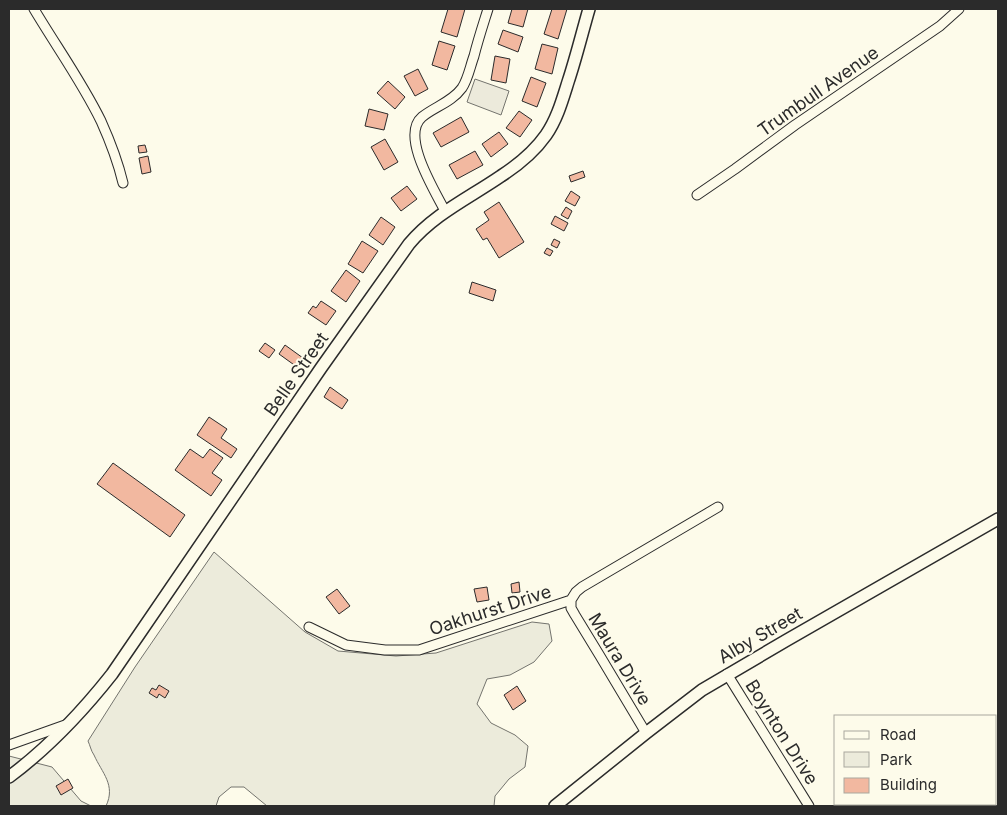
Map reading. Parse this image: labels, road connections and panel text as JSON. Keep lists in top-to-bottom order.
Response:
{
  "streets": {
    "street": [
      "Trumbull Avenue",
      "Belle Street",
      "Oakhurst Drive",
      "Alby Street",
      "Maura Drive",
      "Boynton Drive"
    ]
  },
  "crossings": [
    ["Oakhurst Drive", "Maura Drive"],
    ["Alby Street", "Maura Drive"],
    ["Alby Street", "Boynton Drive"]
  ],
  "legend": ["Road", "Park", "Building"]
}
